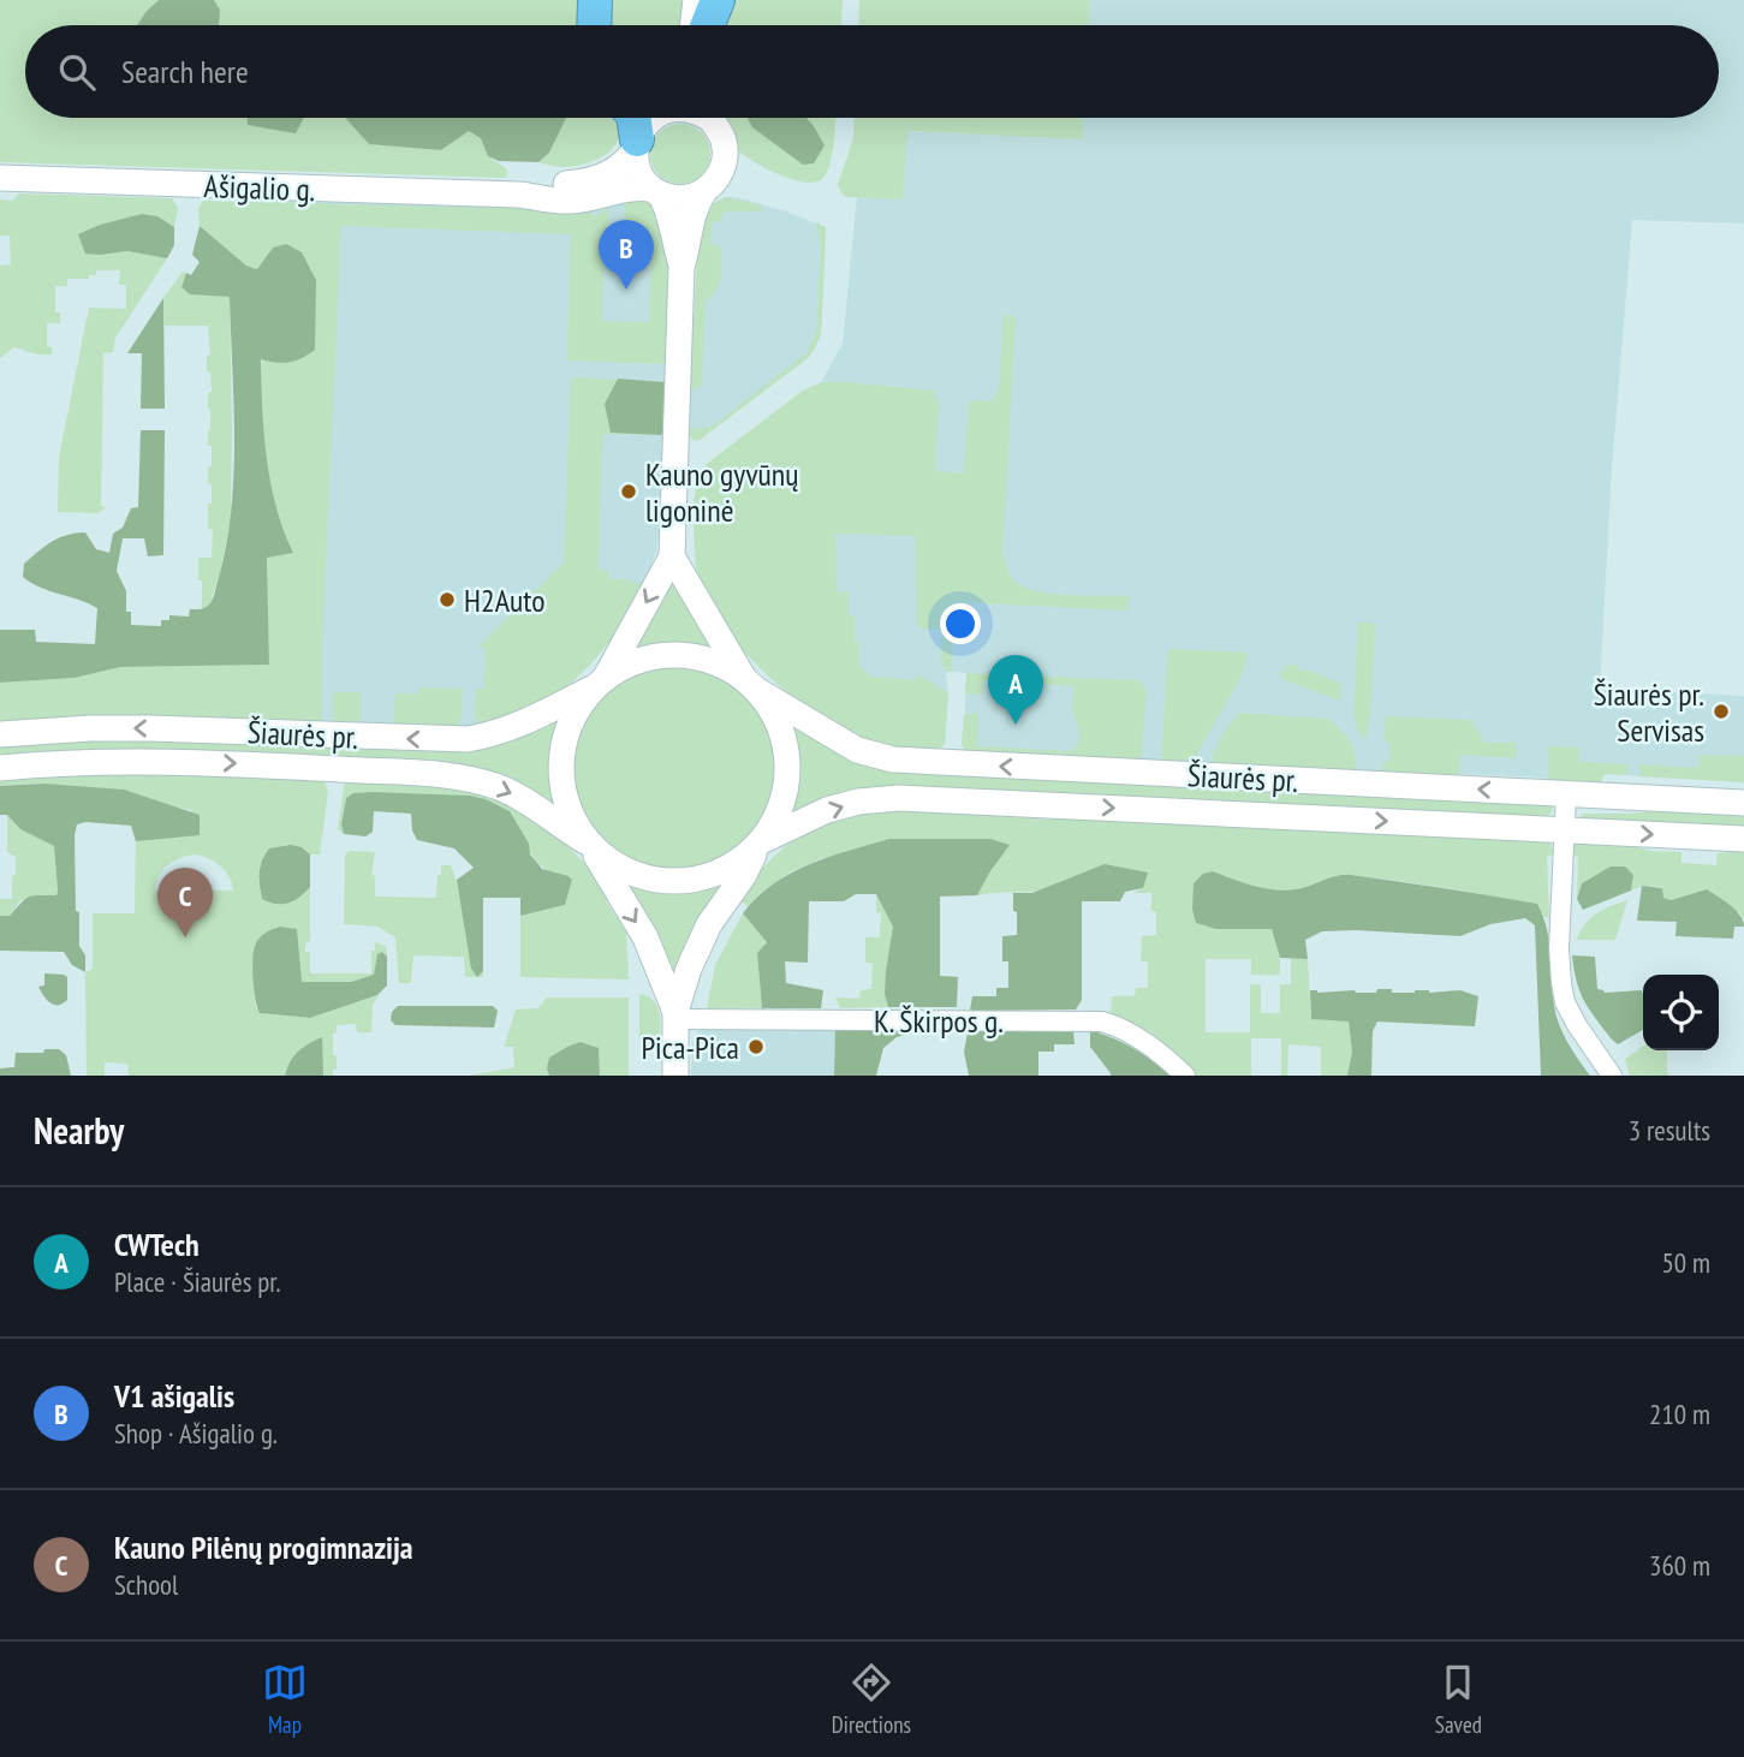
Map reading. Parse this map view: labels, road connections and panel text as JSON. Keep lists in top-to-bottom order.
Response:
{
  "streets": {
    "main road": ["Ašigalio g.", "Šiaurės pr."],
    "street": ["K. Škirpos g."]
  },
  "places": [
    "Kauno gyvūnų ligoninė",
    "H2Auto",
    "Šiaurės pr. Servisas",
    "Pica-Pica"
  ],
  "page": {
    "search": "Search here",
    "pins": ["B", "A", "C"],
    "heading": ["Nearby", "3 results"],
    "list": [
      {
        "mark": "A",
        "name": "CWTech",
        "note": "Place · Šiaurės pr.",
        "value": "50 m"
      },
      {
        "mark": "B",
        "name": "V1 ašigalis",
        "note": "Shop · Ašigalio g.",
        "value": "210 m"
      },
      {
        "mark": "C",
        "name": "Kauno Pilėnų progimnazija",
        "note": "School",
        "value": "360 m"
      }
    ],
    "nav": ["Map", "Directions", "Saved"]
  }
}
